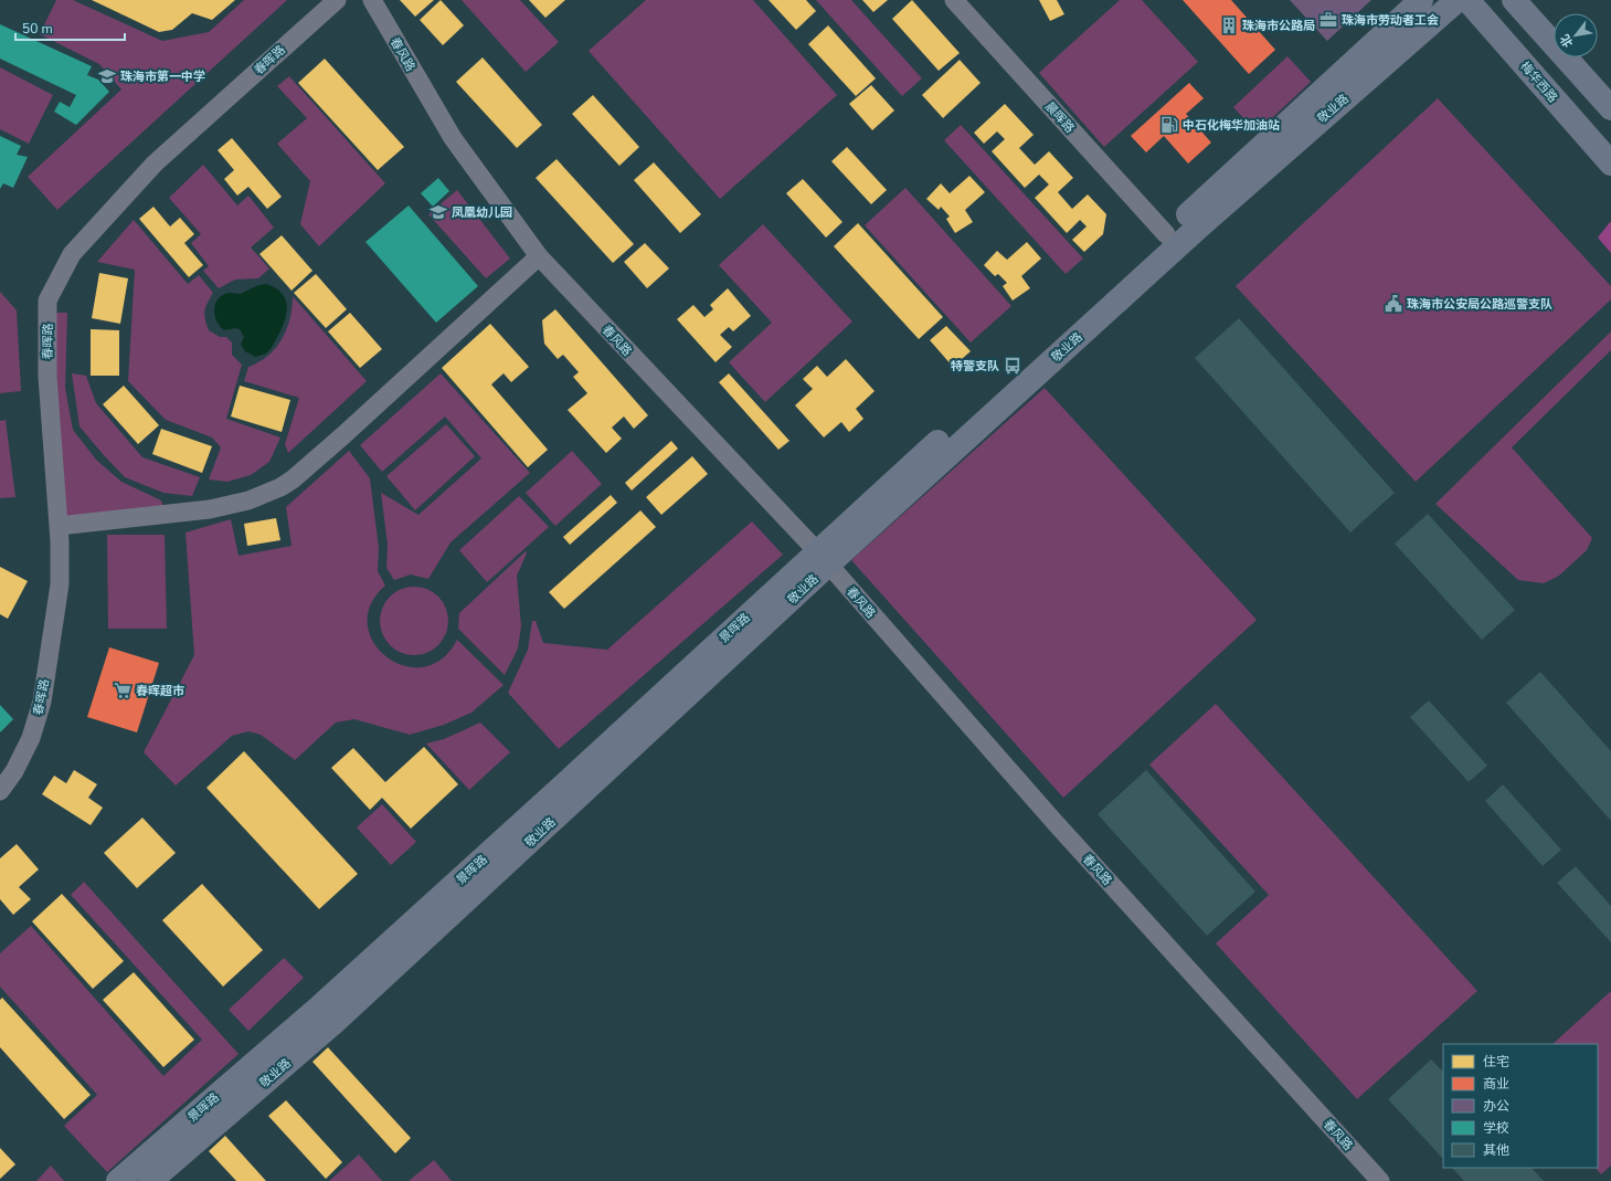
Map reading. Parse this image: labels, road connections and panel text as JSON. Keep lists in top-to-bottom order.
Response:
{
  "streets": {
    "main road": ["梅华西路", "敬业路", "景晖路"],
    "street": ["春风路", "春晖路", "晨晖路"]
  },
  "crossings": [
    ["春风路", "敬业路"],
    ["春风路", "景晖路"],
    ["敬业路", "晨晖路"],
    ["敬业路", "景晖路"]
  ],
  "places": {
    "office": ["珠海市劳动者工会"],
    "building": ["珠海市公路局"],
    "school or university": ["珠海市第一中学", "凤凰幼儿园"],
    "fuel station": ["中石化梅华加油站"],
    "public building": ["珠海市公安局公路巡警支队"],
    "bus stop": ["特警支队"],
    "supermarket": ["春晖超市"]
  },
  "legend": [
    "住宅",
    "商业",
    "办公",
    "学校",
    "其他"
  ],
  "scale_bar": "50 m",
  "north": "bottom left"
}
